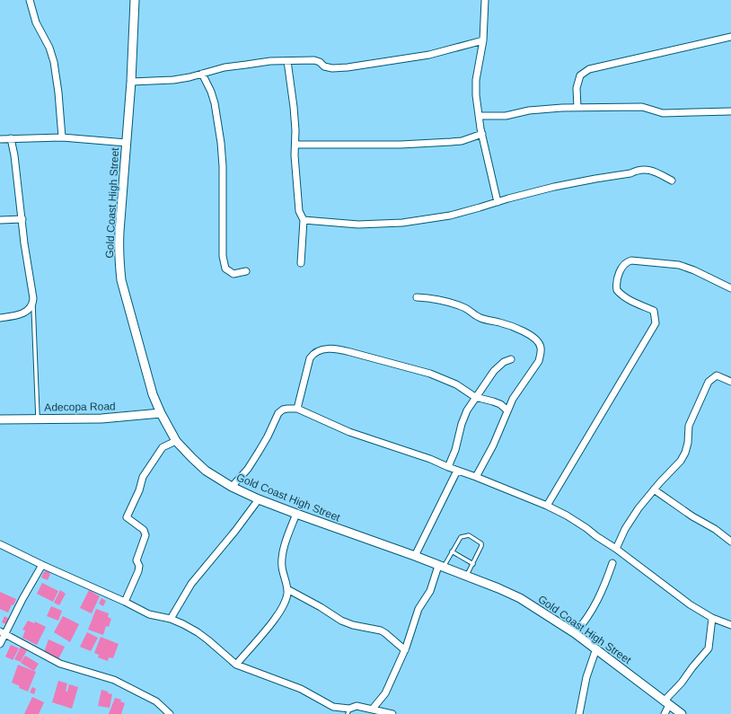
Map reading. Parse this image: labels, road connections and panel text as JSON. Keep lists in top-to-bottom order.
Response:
{
  "streets": {
    "street": ["Gold Coast High Street", "Adecopa Road"]
  },
  "crossings": [
    ["Gold Coast High Street", "Adecopa Road"]
  ]
}
